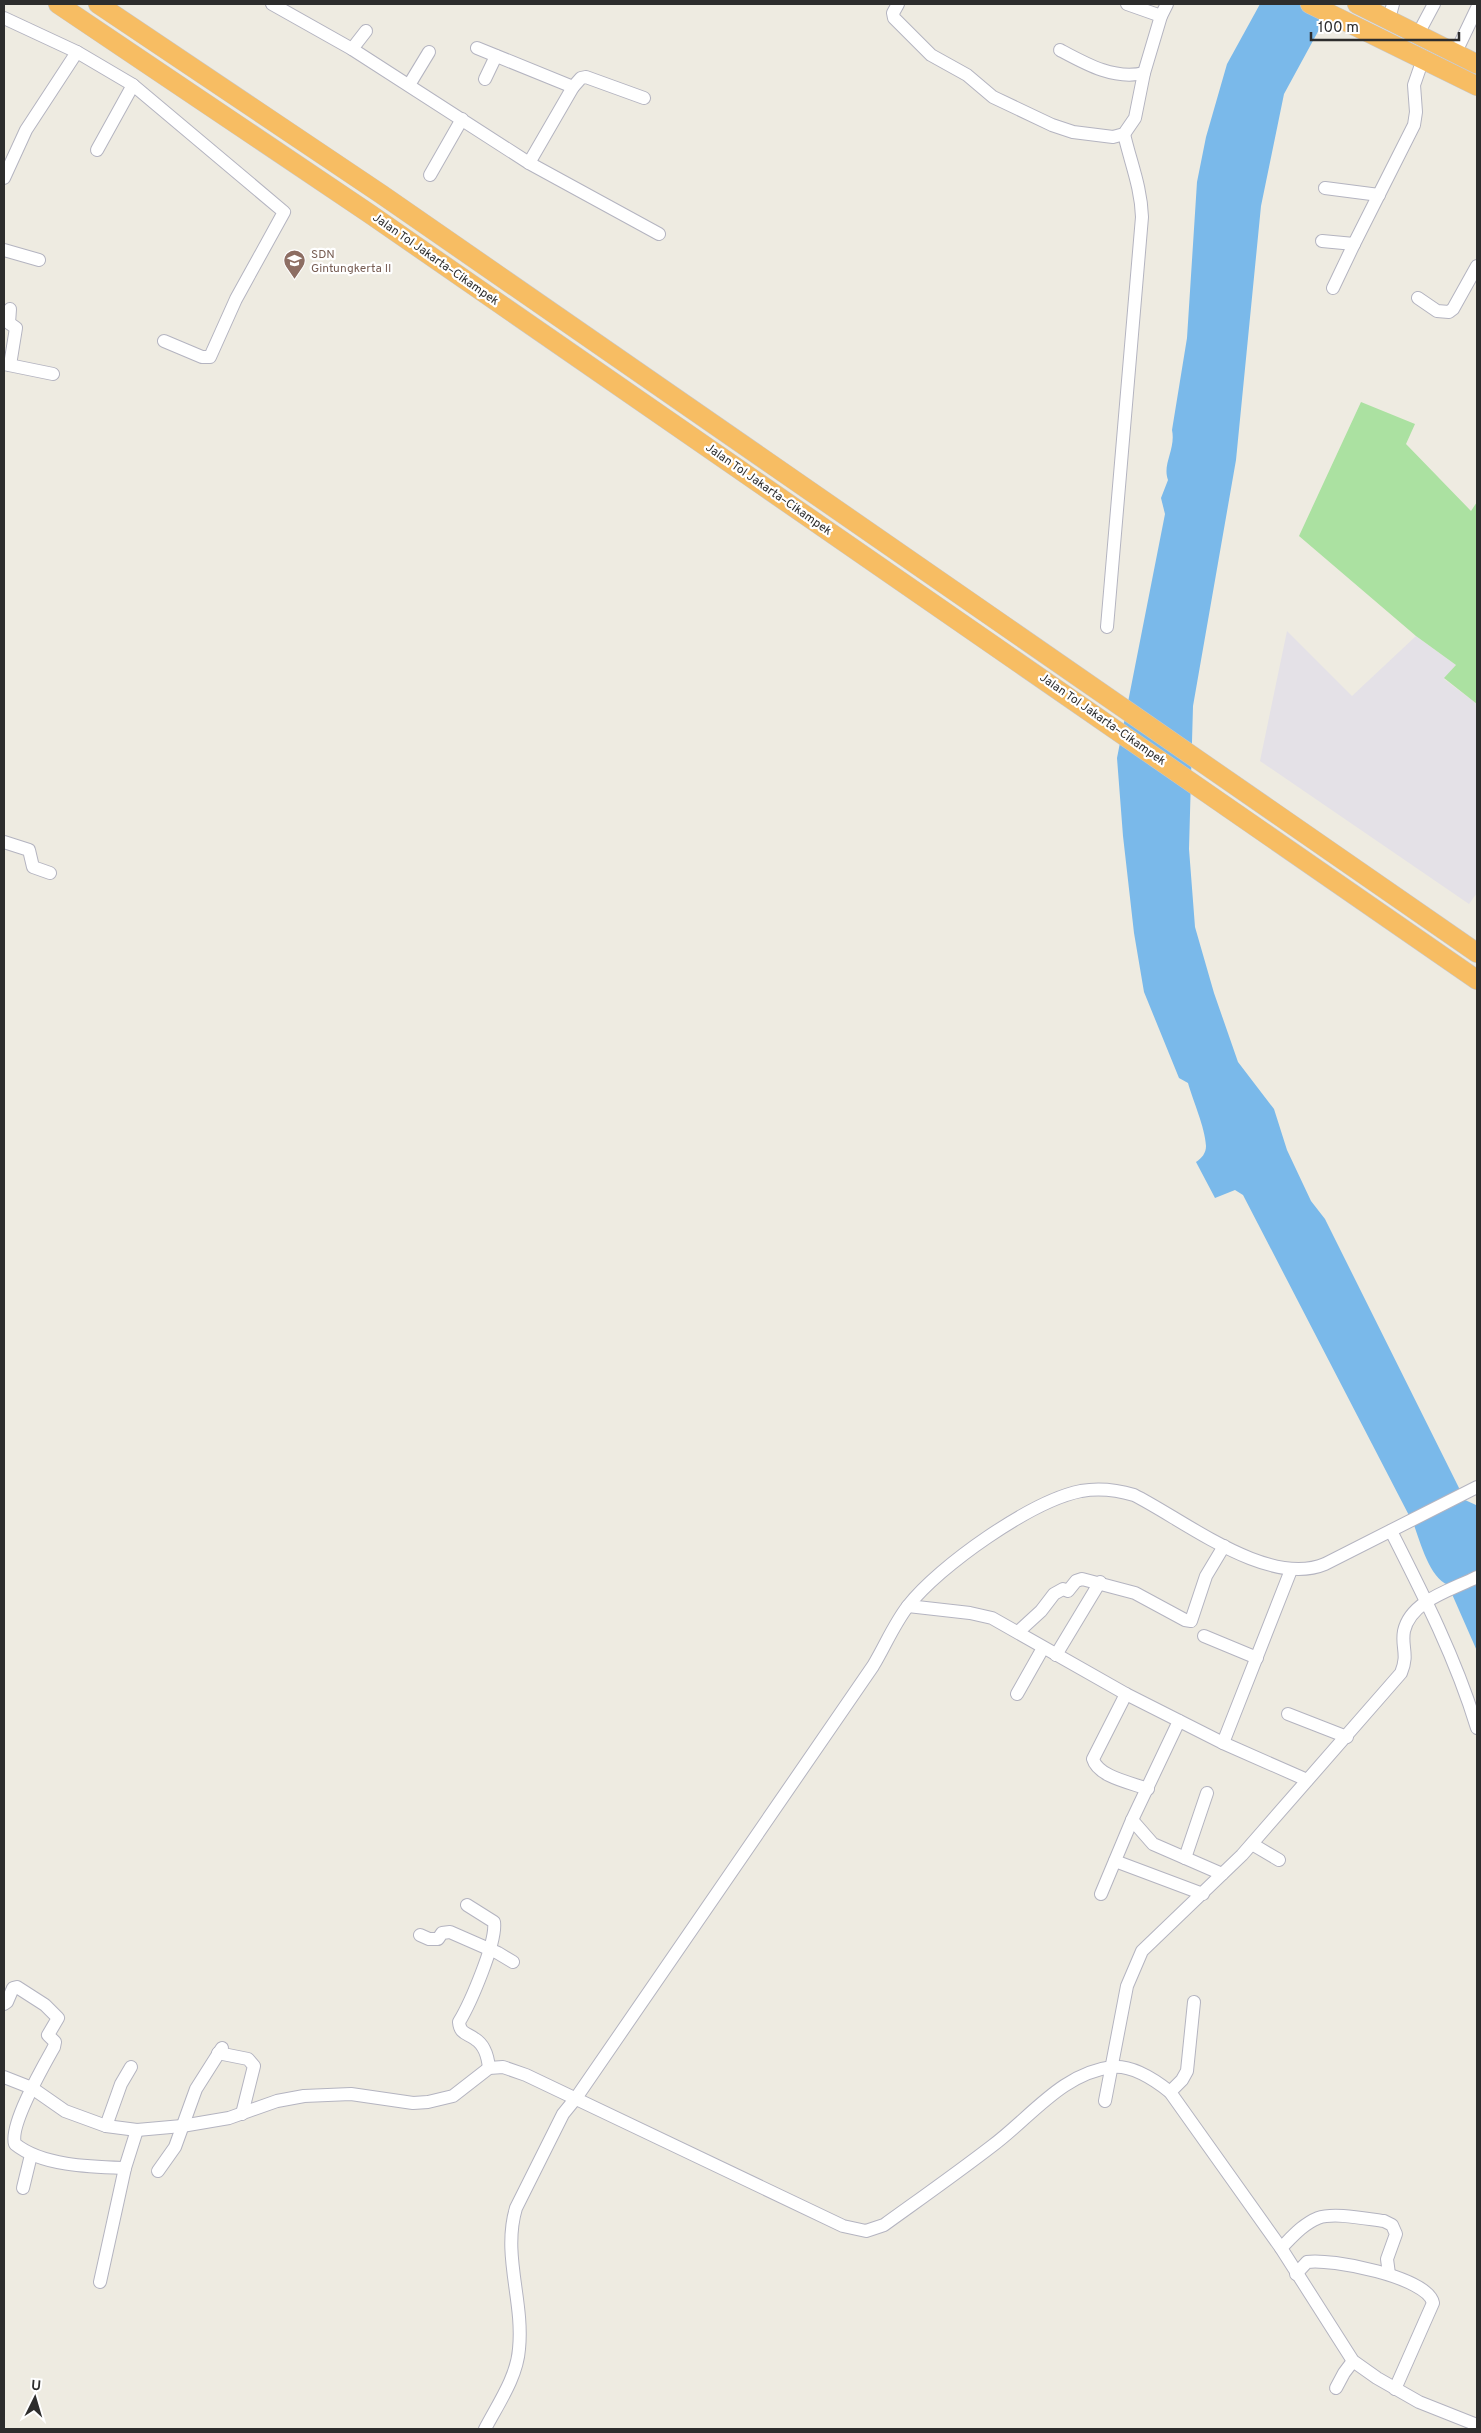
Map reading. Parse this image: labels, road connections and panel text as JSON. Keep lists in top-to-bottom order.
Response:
{
  "streets": {
    "highway": ["Jalan Tol Jakarta–Cikampek"]
  },
  "places": {
    "school or university": ["SDN Gintungkerta II"]
  },
  "scale_bar": "100 m",
  "north": "top"
}
